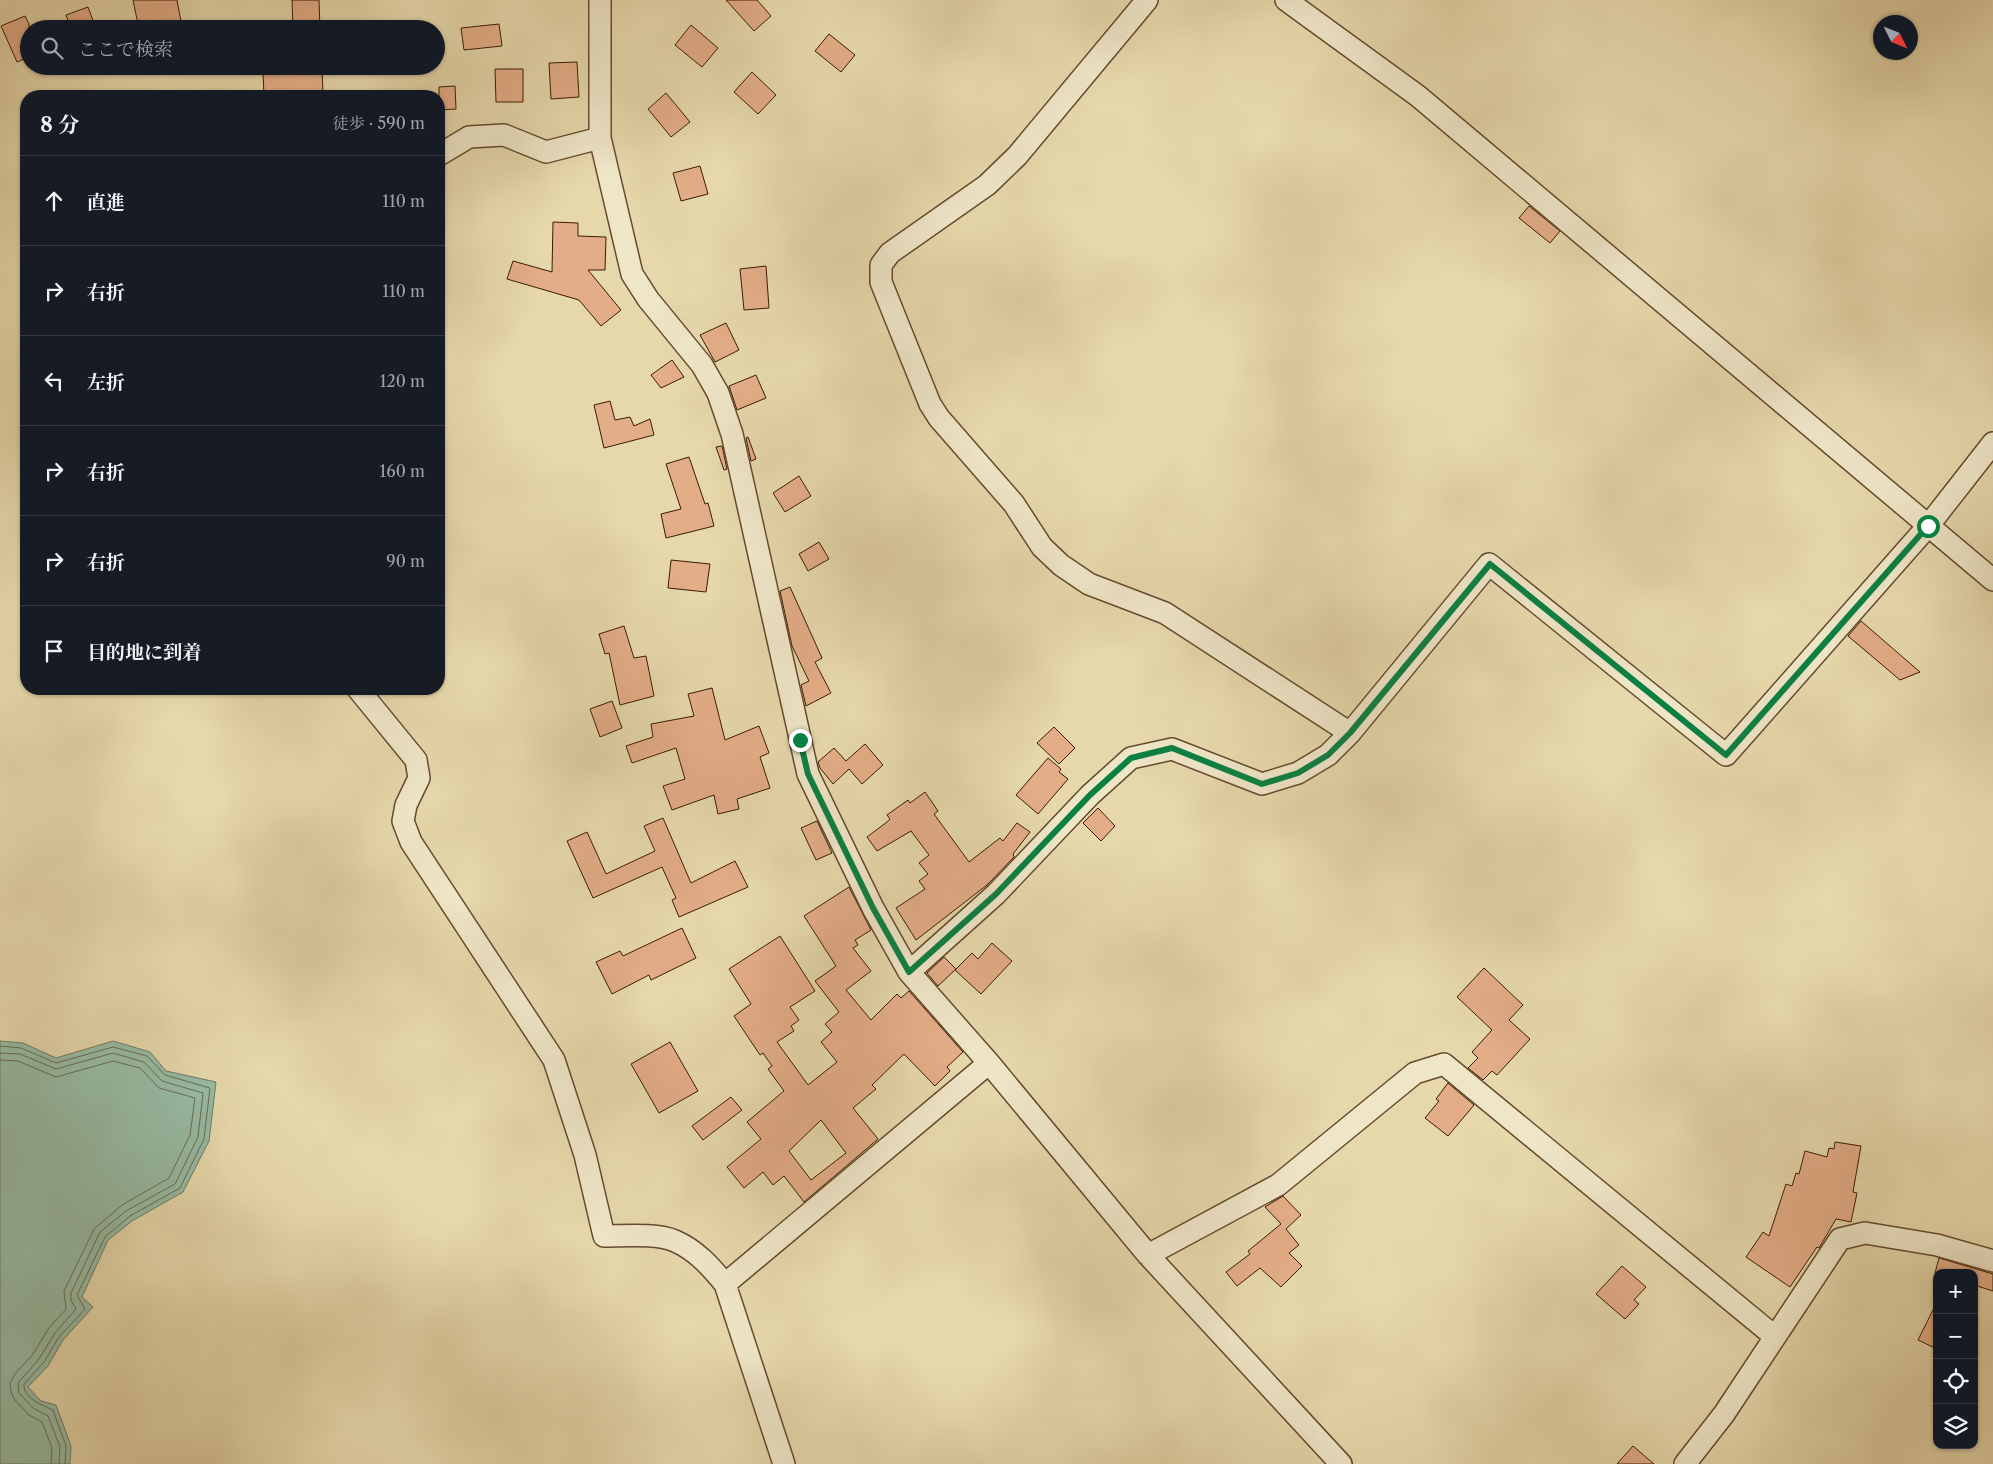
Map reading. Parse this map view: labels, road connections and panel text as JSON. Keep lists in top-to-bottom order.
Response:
{
  "north": "bottom right",
  "page": {
    "search": "ここで検索",
    "heading": ["8 分", "徒歩 · 590 m"],
    "list": [
      ["直進", "110 m"],
      ["右折", "110 m"],
      ["左折", "120 m"],
      ["右折", "160 m"],
      ["右折", "90 m"],
      "目的地に到着"
    ],
    "map_buttons": ["+", "−"]
  }
}
